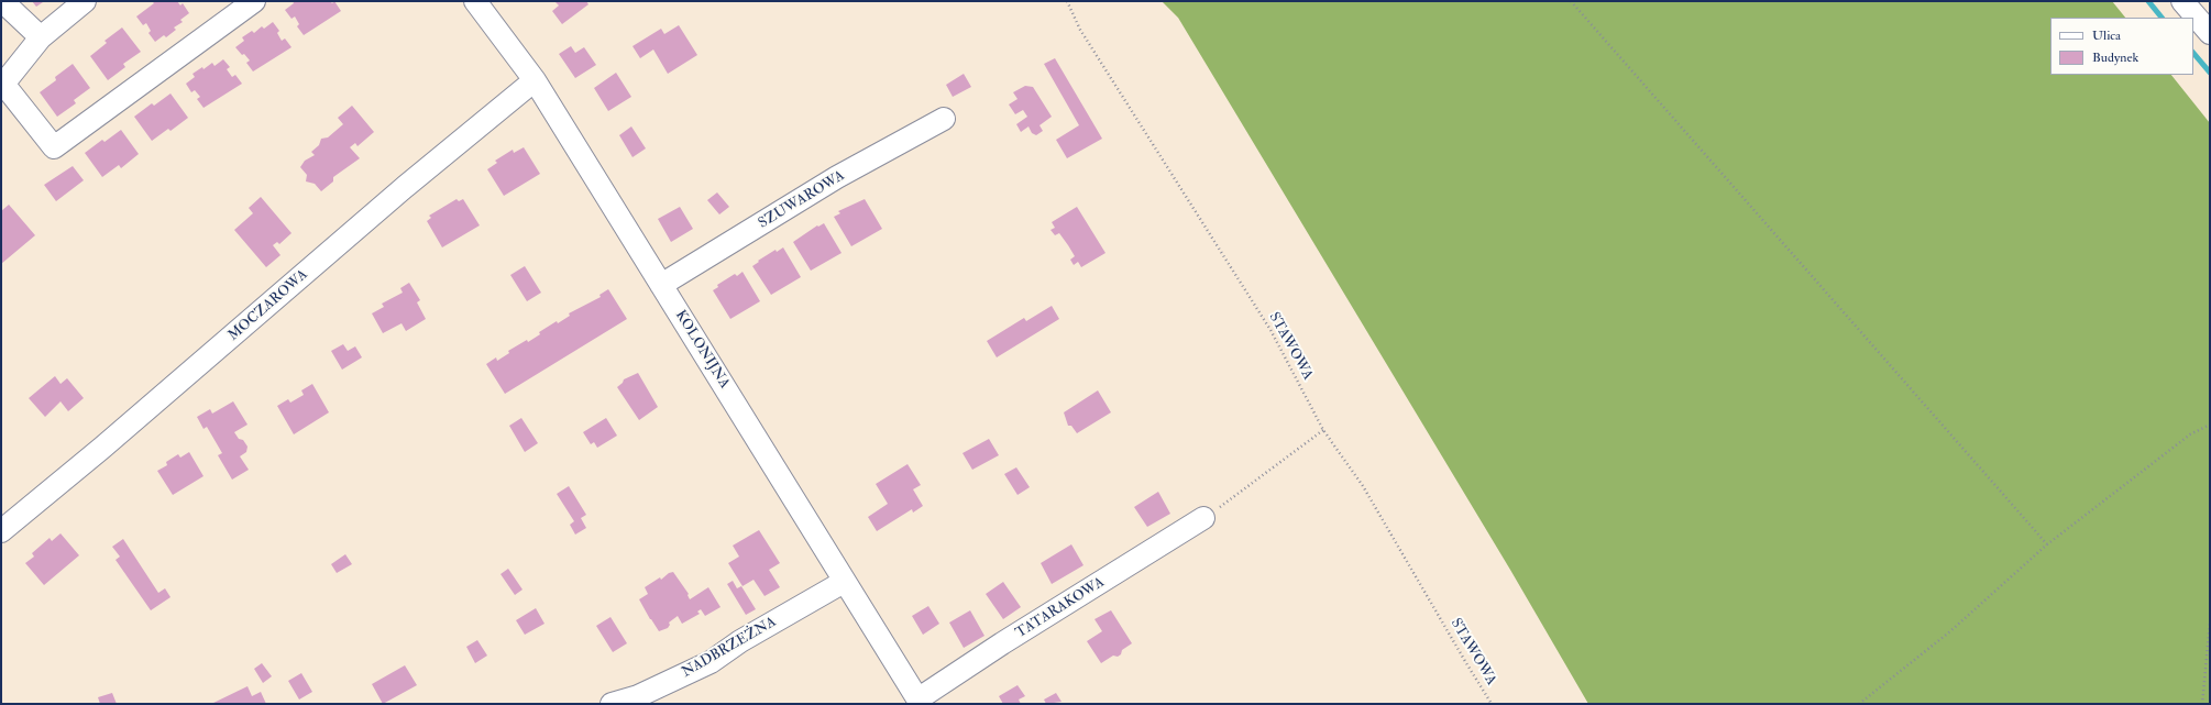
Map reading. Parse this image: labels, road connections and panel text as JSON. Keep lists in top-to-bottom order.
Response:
{
  "streets": {
    "street": [
      "SZUWAROWA",
      "MOCZAROWA",
      "KOLONIJNA",
      "TATARAKOWA",
      "NADBRZEŻNA"
    ],
    "path": ["STAWOWA"]
  },
  "crossings": [
    ["SZUWAROWA", "KOLONIJNA"],
    ["MOCZAROWA", "KOLONIJNA"],
    ["KOLONIJNA", "TATARAKOWA"],
    ["KOLONIJNA", "NADBRZEŻNA"]
  ],
  "legend": ["Ulica", "Budynek"]
}
